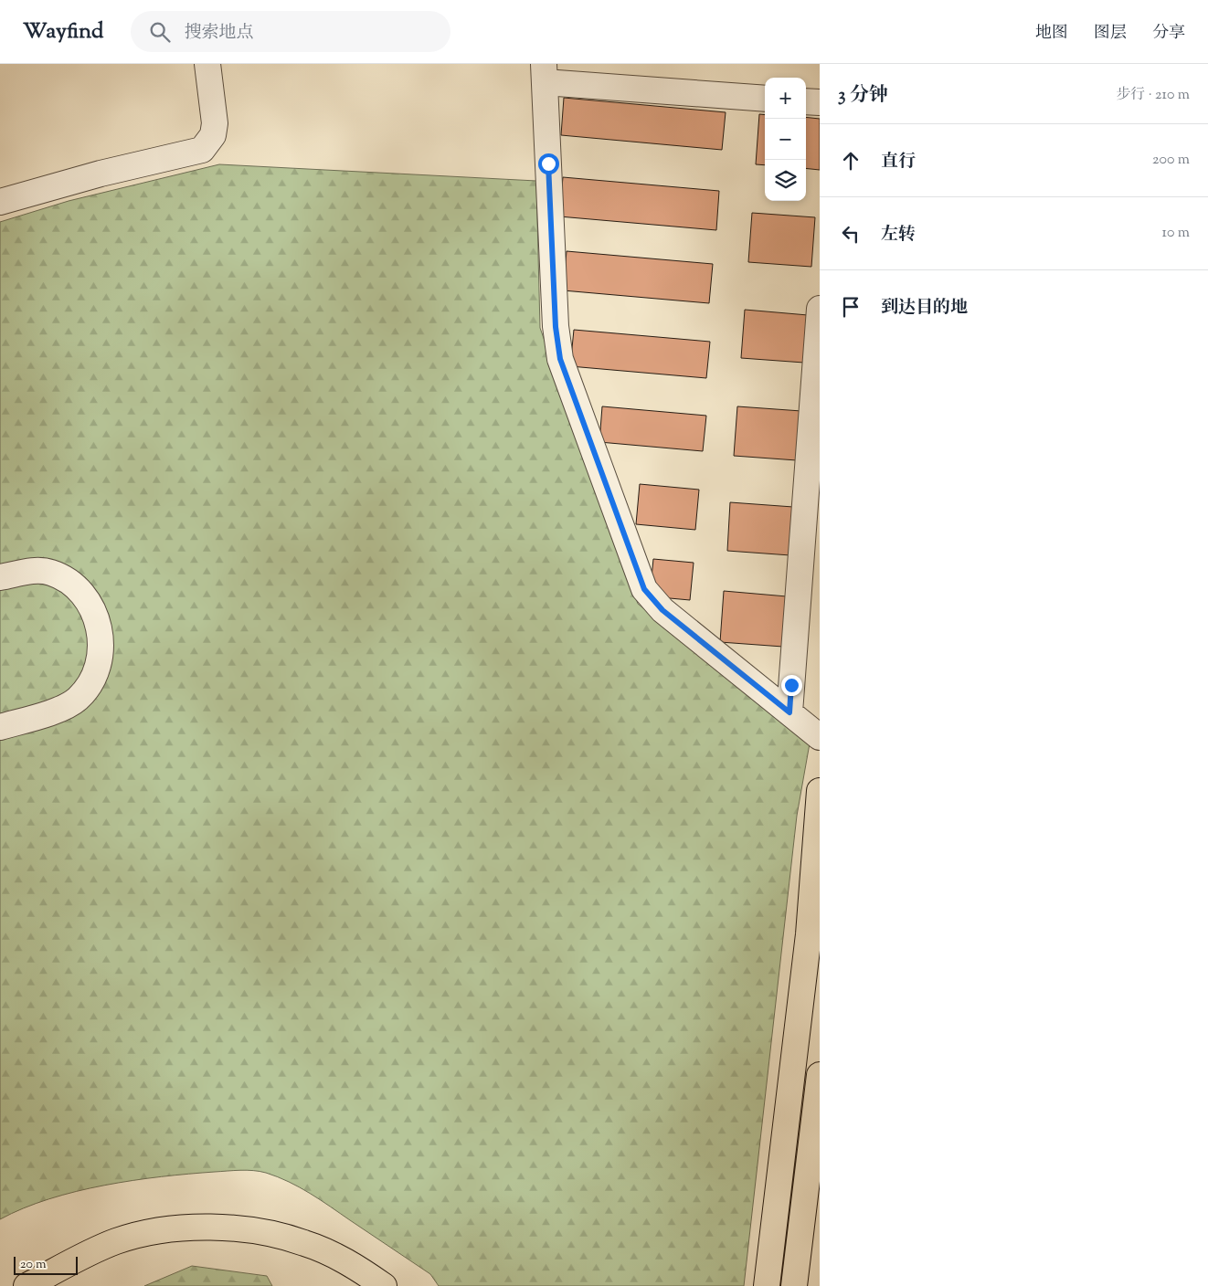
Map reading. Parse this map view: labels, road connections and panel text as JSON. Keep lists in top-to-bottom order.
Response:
{
  "scale_bar": "20 m",
  "page": {
    "header": "Wayfind",
    "search": "搜索地点",
    "nav": ["地图", "图层", "分享"],
    "heading": ["3 分钟", "步行 · 210 m"],
    "map_buttons": ["+", "−"],
    "list": [
      ["直行", "200 m"],
      ["左转", "10 m"],
      "到达目的地"
    ],
    "scale": "20 m"
  }
}
